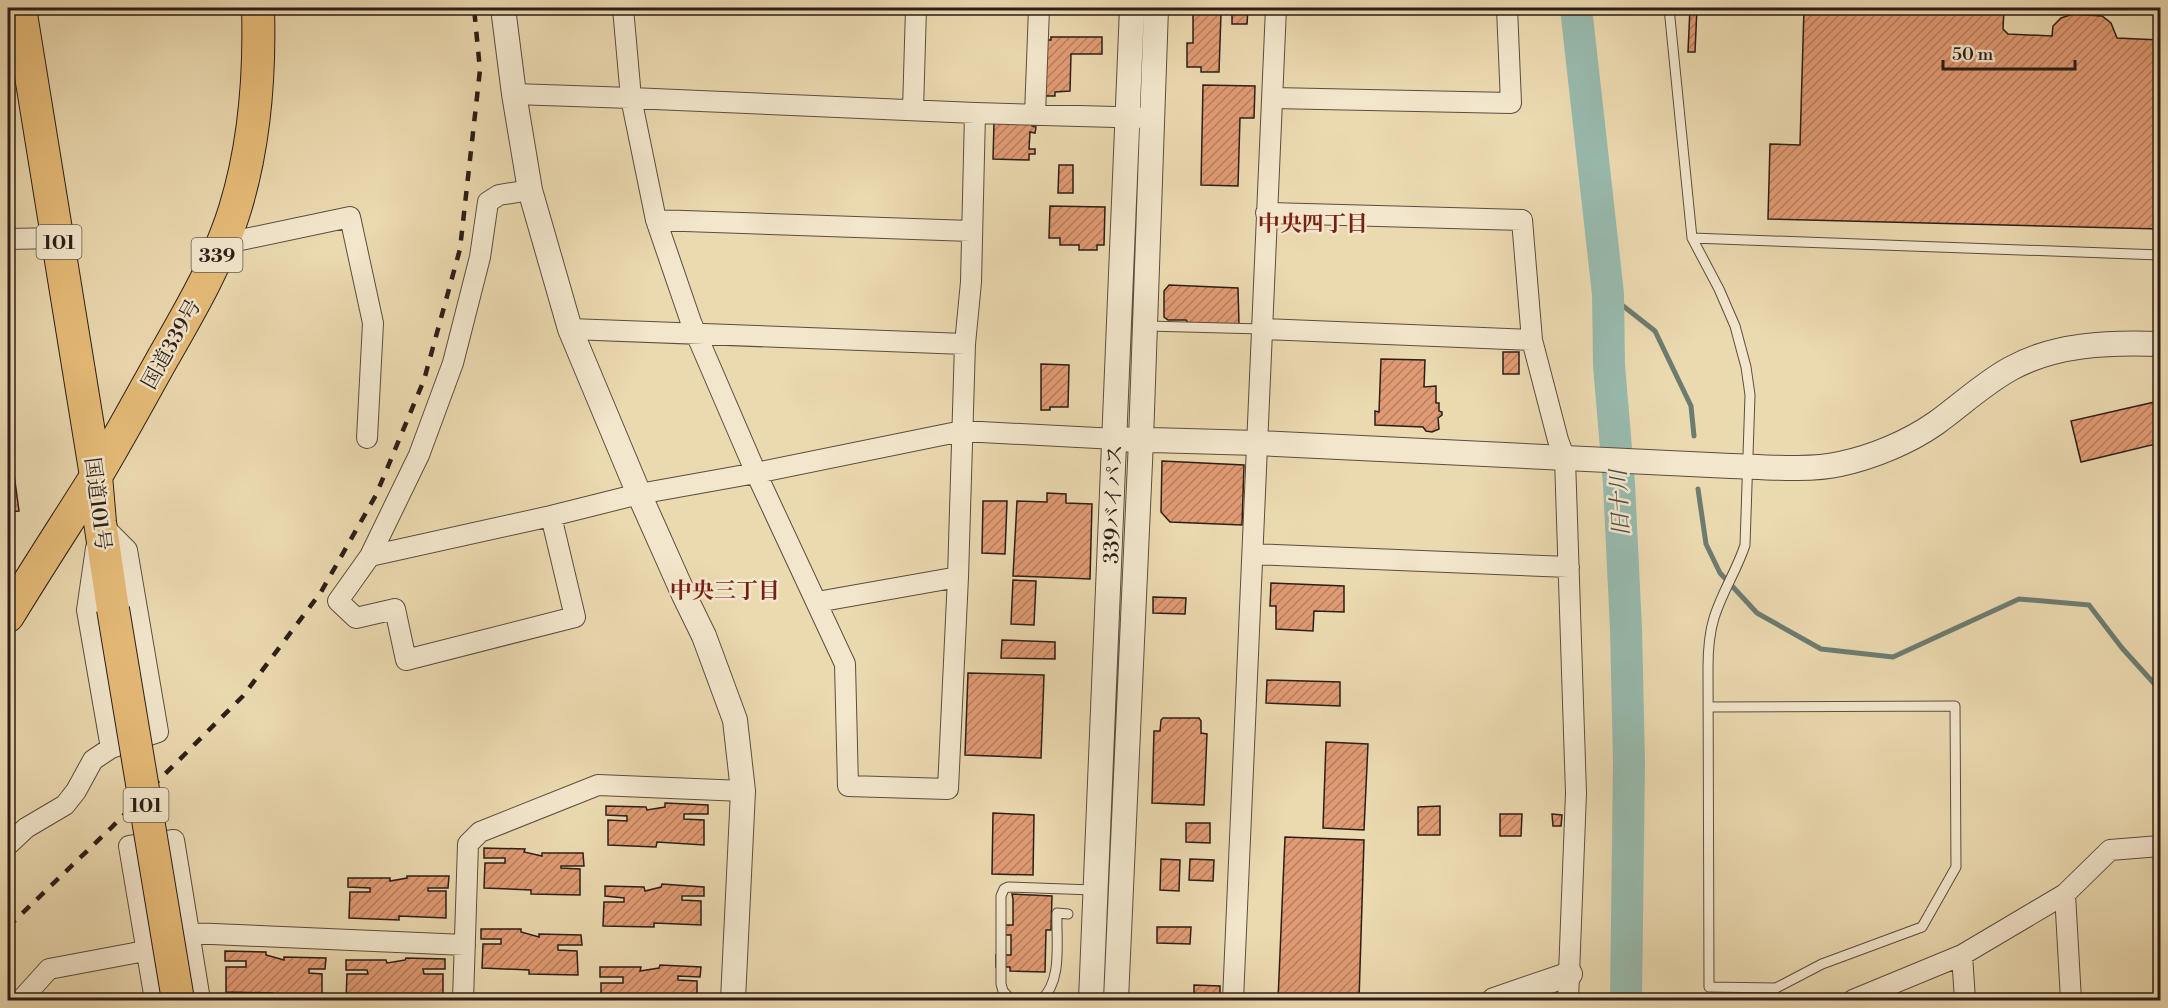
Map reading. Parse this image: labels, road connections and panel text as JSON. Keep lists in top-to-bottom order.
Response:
{
  "streets": {
    "highway": [
      "101",
      "339",
      "国道339号",
      "国道101号"
    ],
    "street": ["339バイパス"]
  },
  "crossings": [
    ["国道339号", "国道101号"]
  ],
  "districts": ["中央四丁目", "中央三丁目"],
  "water": ["旧十川"],
  "scale_bar": "50 m"
}
